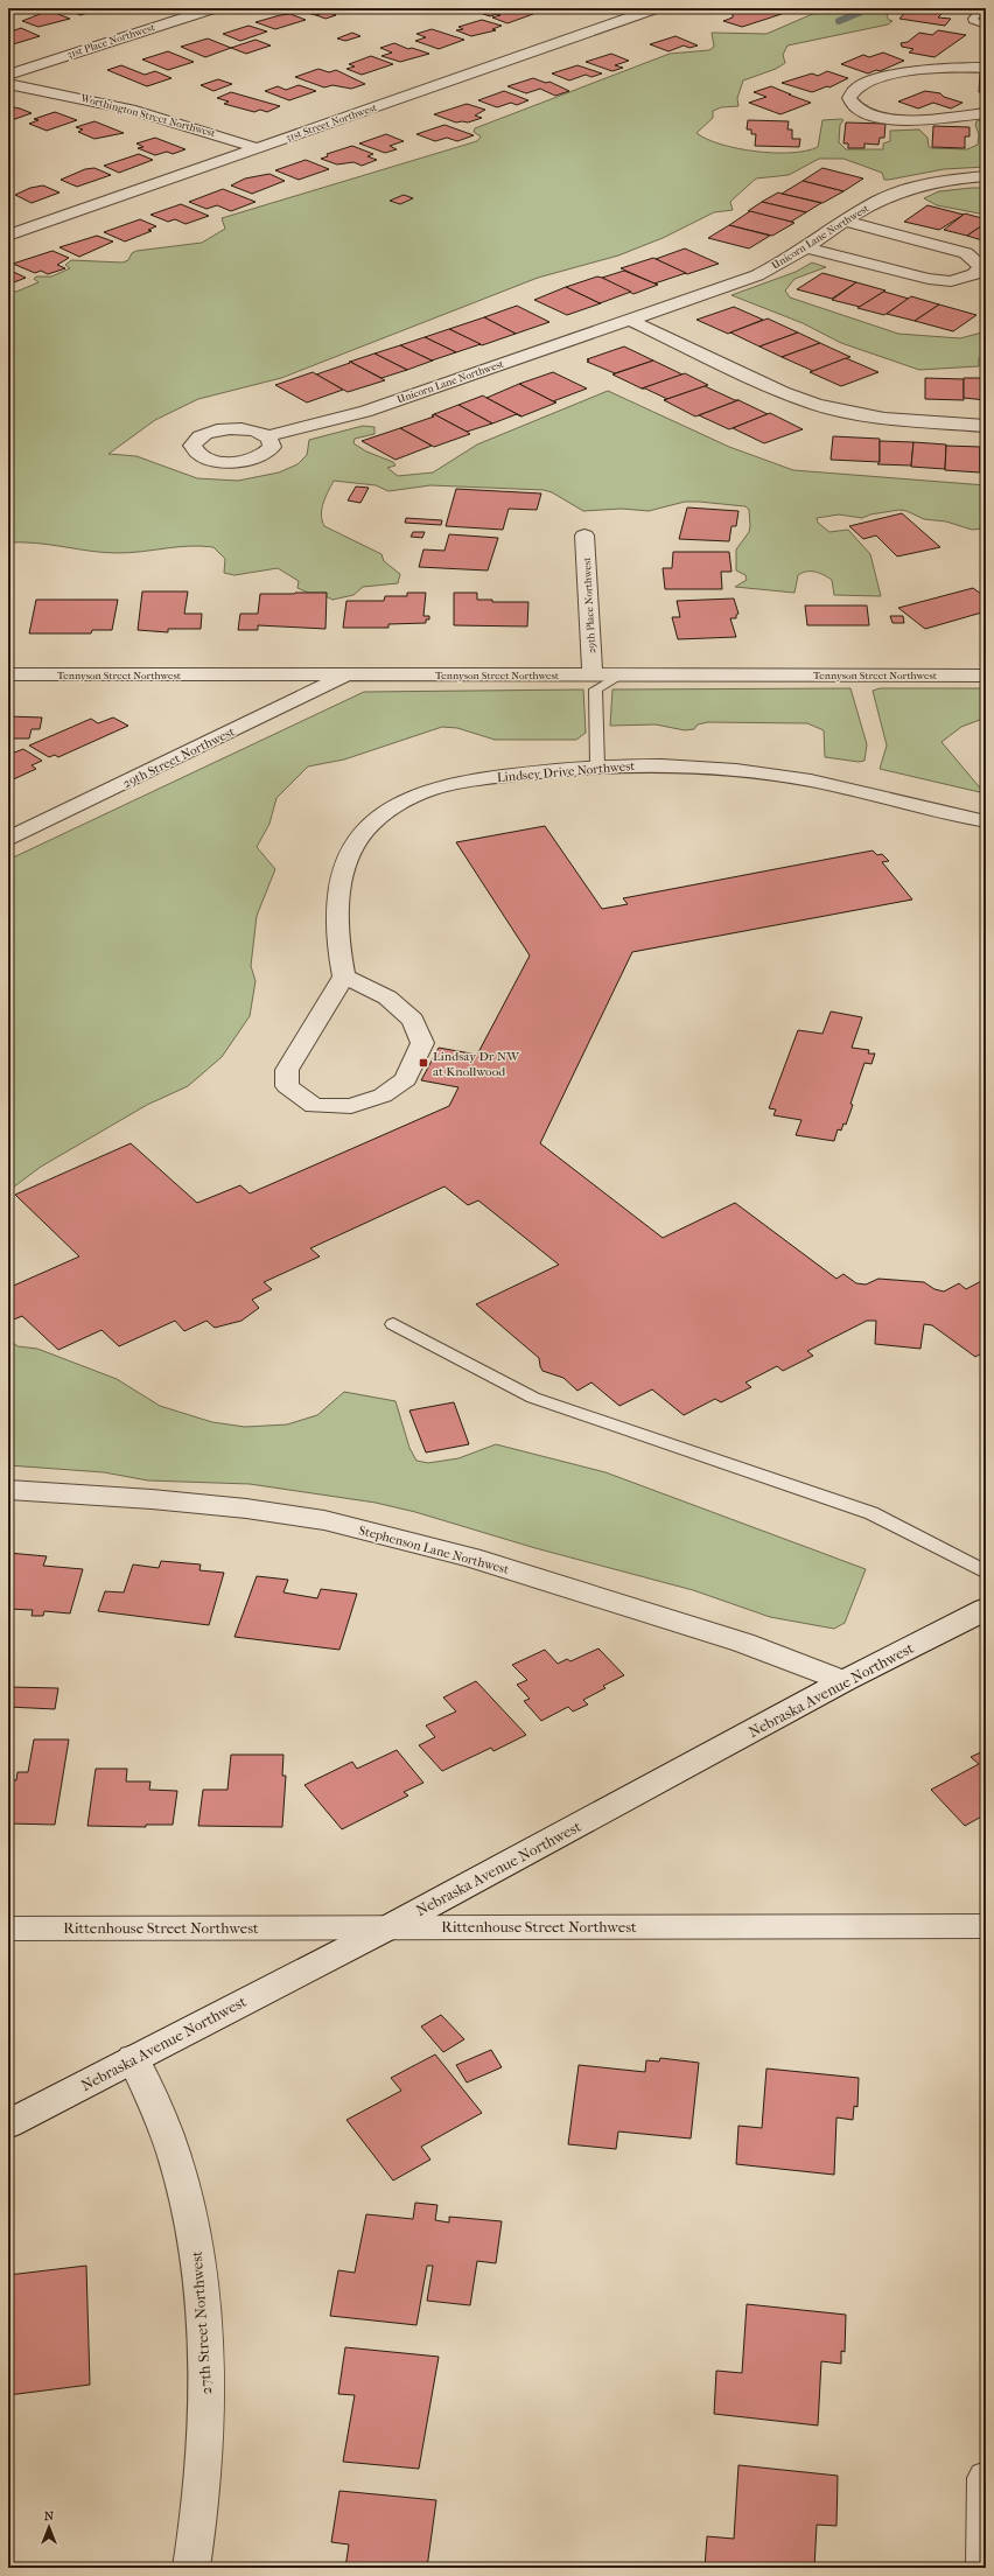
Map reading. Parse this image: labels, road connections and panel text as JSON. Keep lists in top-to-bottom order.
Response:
{
  "streets": {
    "street": [
      "31st Place Northwest",
      "Worthington Street Northwest",
      "31st Street Northwest",
      "Unicorn Lane Northwest",
      "29th Place Northwest",
      "Tennyson Street Northwest",
      "29th Street Northwest",
      "Lindsey Drive Northwest",
      "Stephenson Lane Northwest",
      "Nebraska Avenue Northwest",
      "Rittenhouse Street Northwest",
      "27th Street Northwest"
    ]
  },
  "crossings": [
    ["Worthington Street Northwest", "31st Street Northwest"],
    ["29th Place Northwest", "Tennyson Street Northwest"],
    ["Tennyson Street Northwest", "29th Street Northwest"],
    ["Stephenson Lane Northwest", "Nebraska Avenue Northwest"],
    ["Nebraska Avenue Northwest", "Rittenhouse Street Northwest"],
    ["Nebraska Avenue Northwest", "27th Street Northwest"]
  ],
  "places": {
    "transit": ["Lindsay Dr NW at Knollwood"]
  },
  "north": "top"
}
